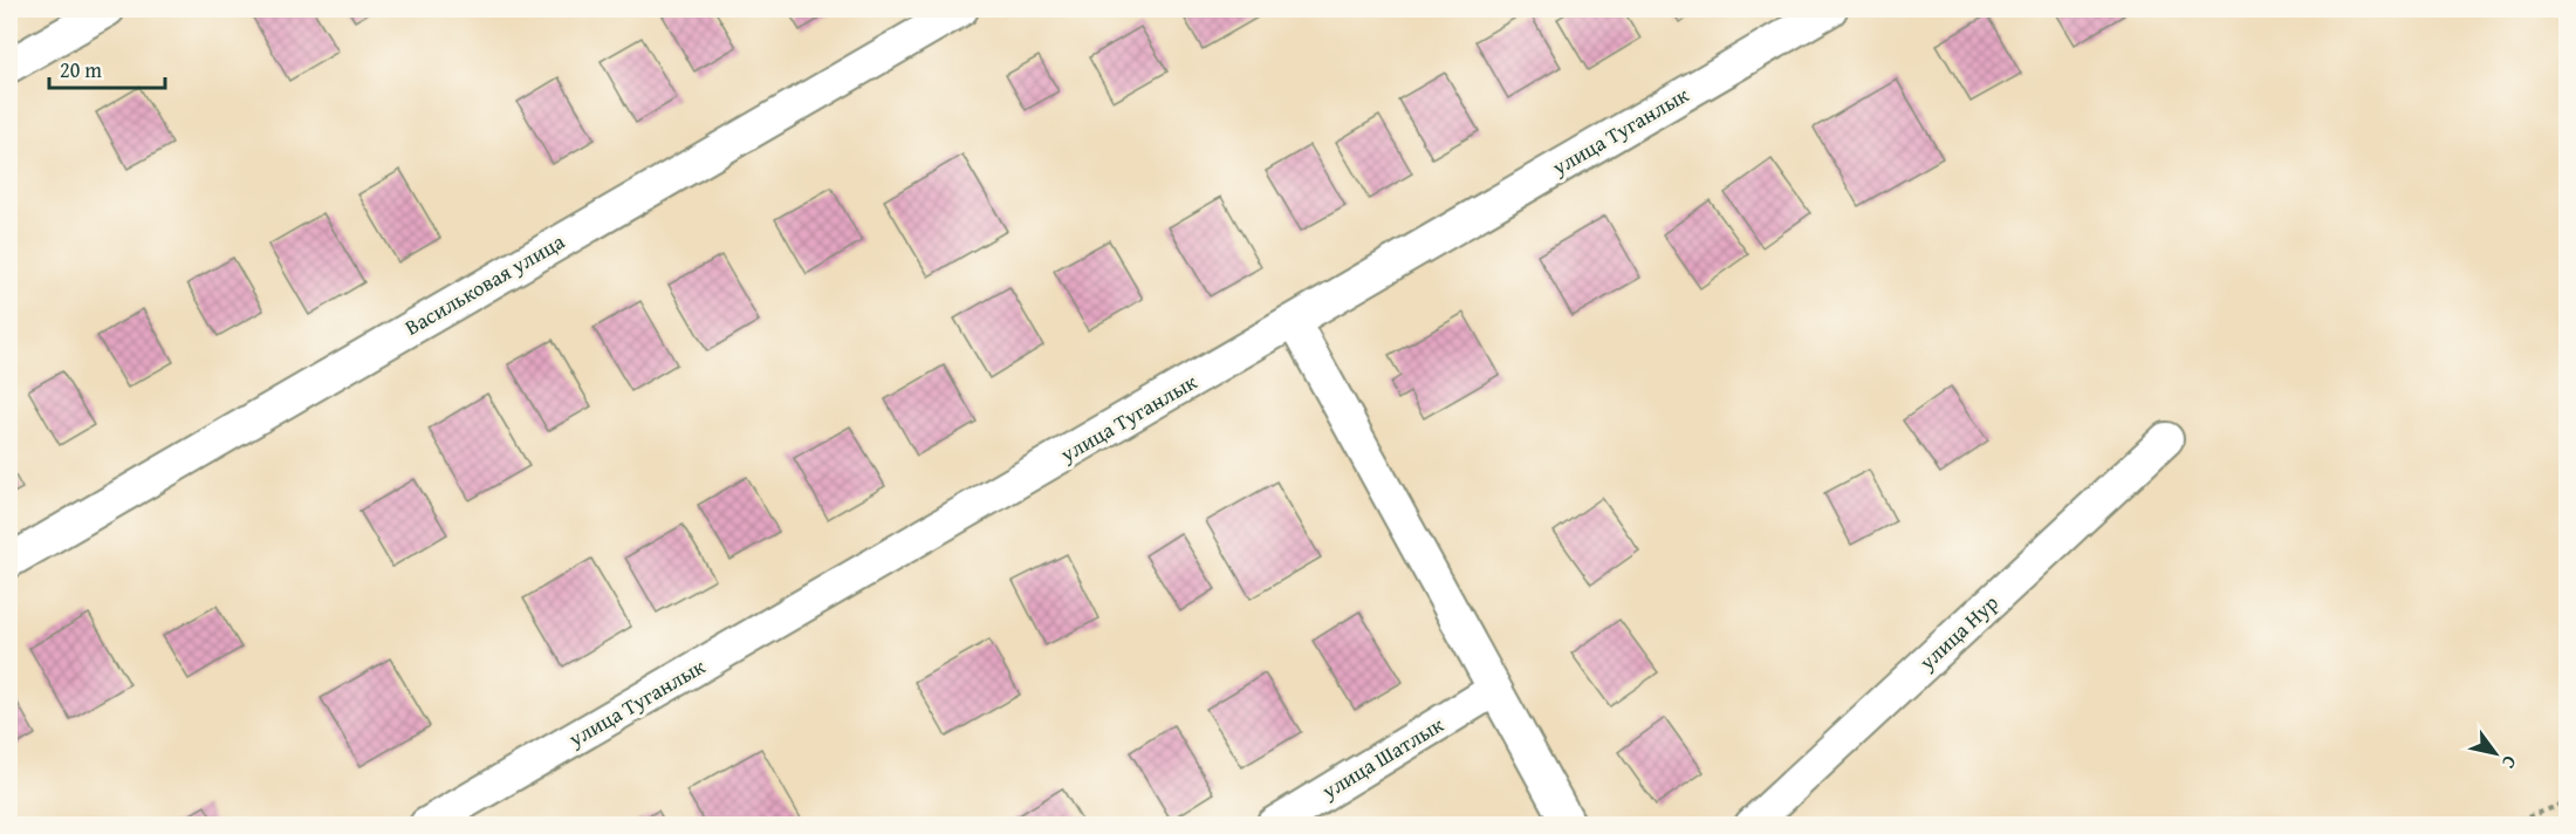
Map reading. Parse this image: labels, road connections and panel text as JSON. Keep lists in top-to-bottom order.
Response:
{
  "streets": {
    "street": [
      "улица Туганлык",
      "Васильковая улица",
      "улица Нур",
      "улица Шатлык"
    ]
  },
  "scale_bar": "20 m",
  "north": "bottom right"
}
